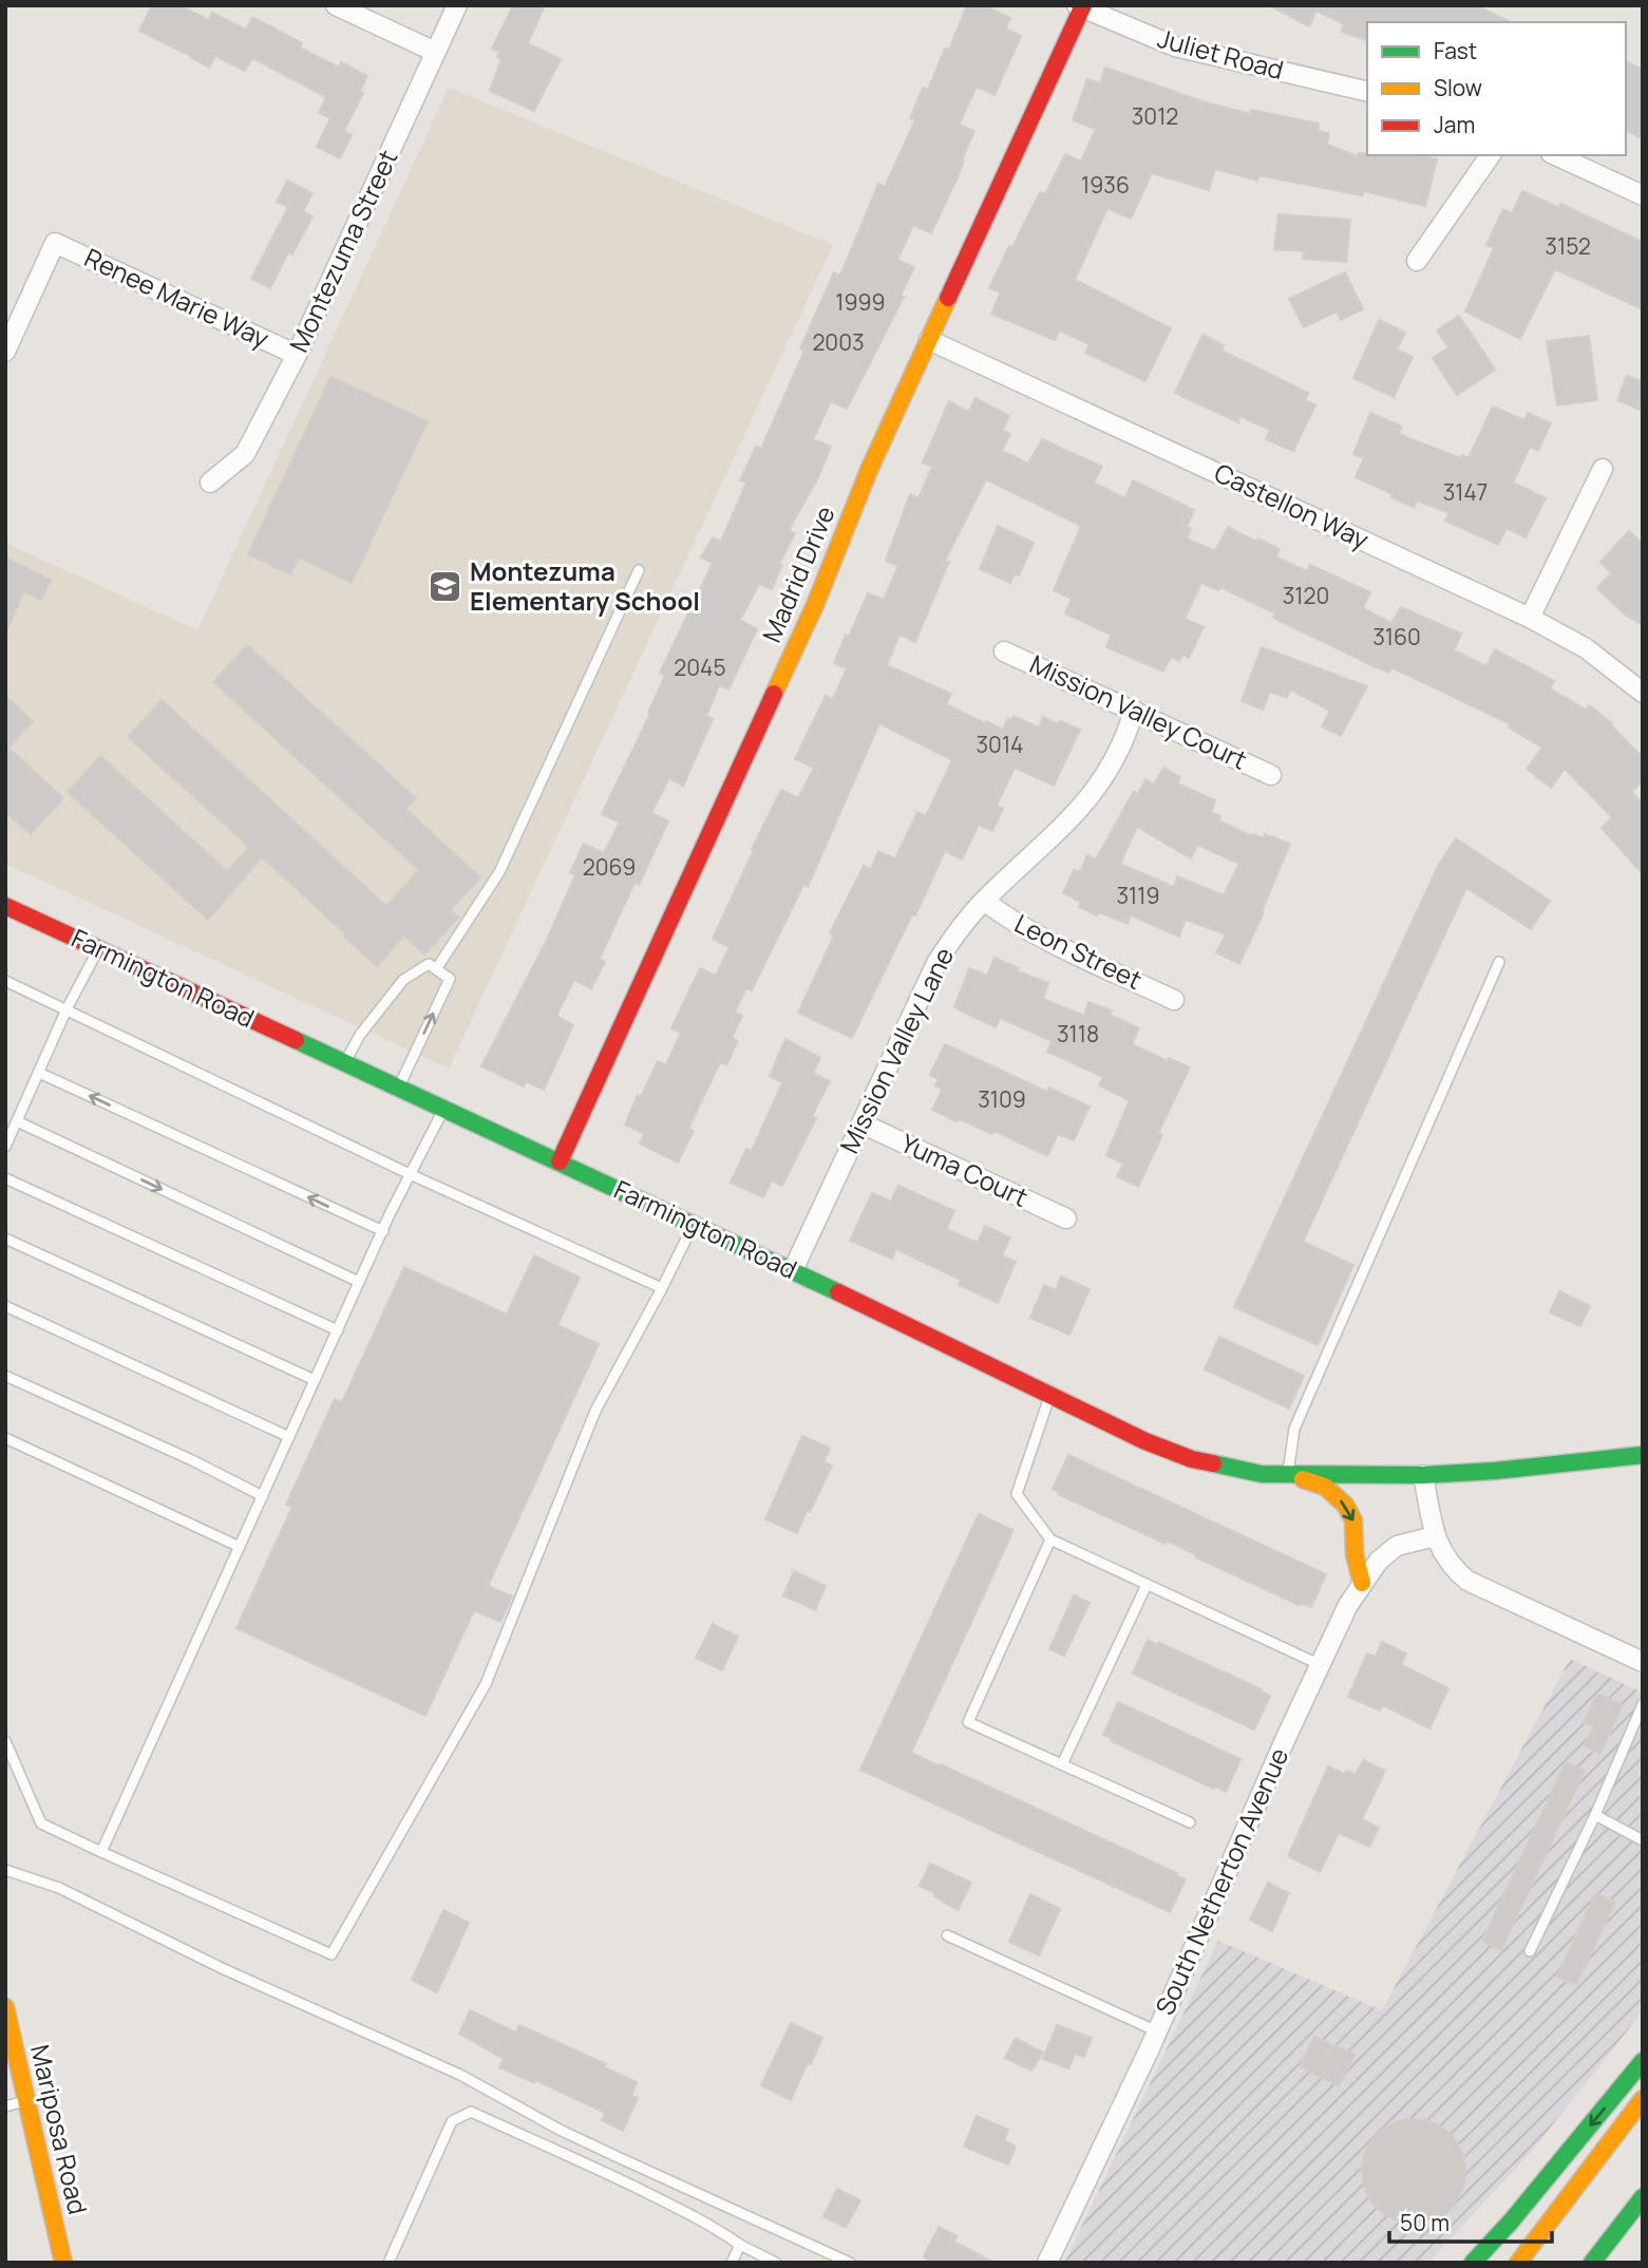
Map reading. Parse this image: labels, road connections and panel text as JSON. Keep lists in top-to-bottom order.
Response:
{
  "streets": {
    "main road": ["Madrid Drive", "Farmington Road", "Mariposa Road"],
    "street": [
      "Juliet Road",
      "Montezuma Street",
      "Renee Marie Way",
      "Castellon Way",
      "Mission Valley Court",
      "Leon Street",
      "Mission Valley Lane",
      "Yuma Court",
      "South Netherton Avenue"
    ]
  },
  "crossings": [
    ["Juliet Road", "Madrid Drive"],
    ["Montezuma Street", "Renee Marie Way"],
    ["Castellon Way", "Madrid Drive"],
    ["Madrid Drive", "Farmington Road"],
    ["Mission Valley Court", "Mission Valley Lane"],
    ["Leon Street", "Mission Valley Lane"],
    ["Farmington Road", "Mission Valley Lane"],
    ["Mission Valley Lane", "Yuma Court"]
  ],
  "places": {
    "school or university": ["Montezuma Elementary School"]
  },
  "house_numbers": [
    "3012",
    "1936",
    "3152",
    "1999",
    "2003",
    "3147",
    "3120",
    "3160",
    "2045",
    "3014",
    "2069",
    "3119",
    "3118",
    "3109"
  ],
  "legend": ["Fast", "Slow", "Jam"],
  "scale_bar": "50 m"
}
